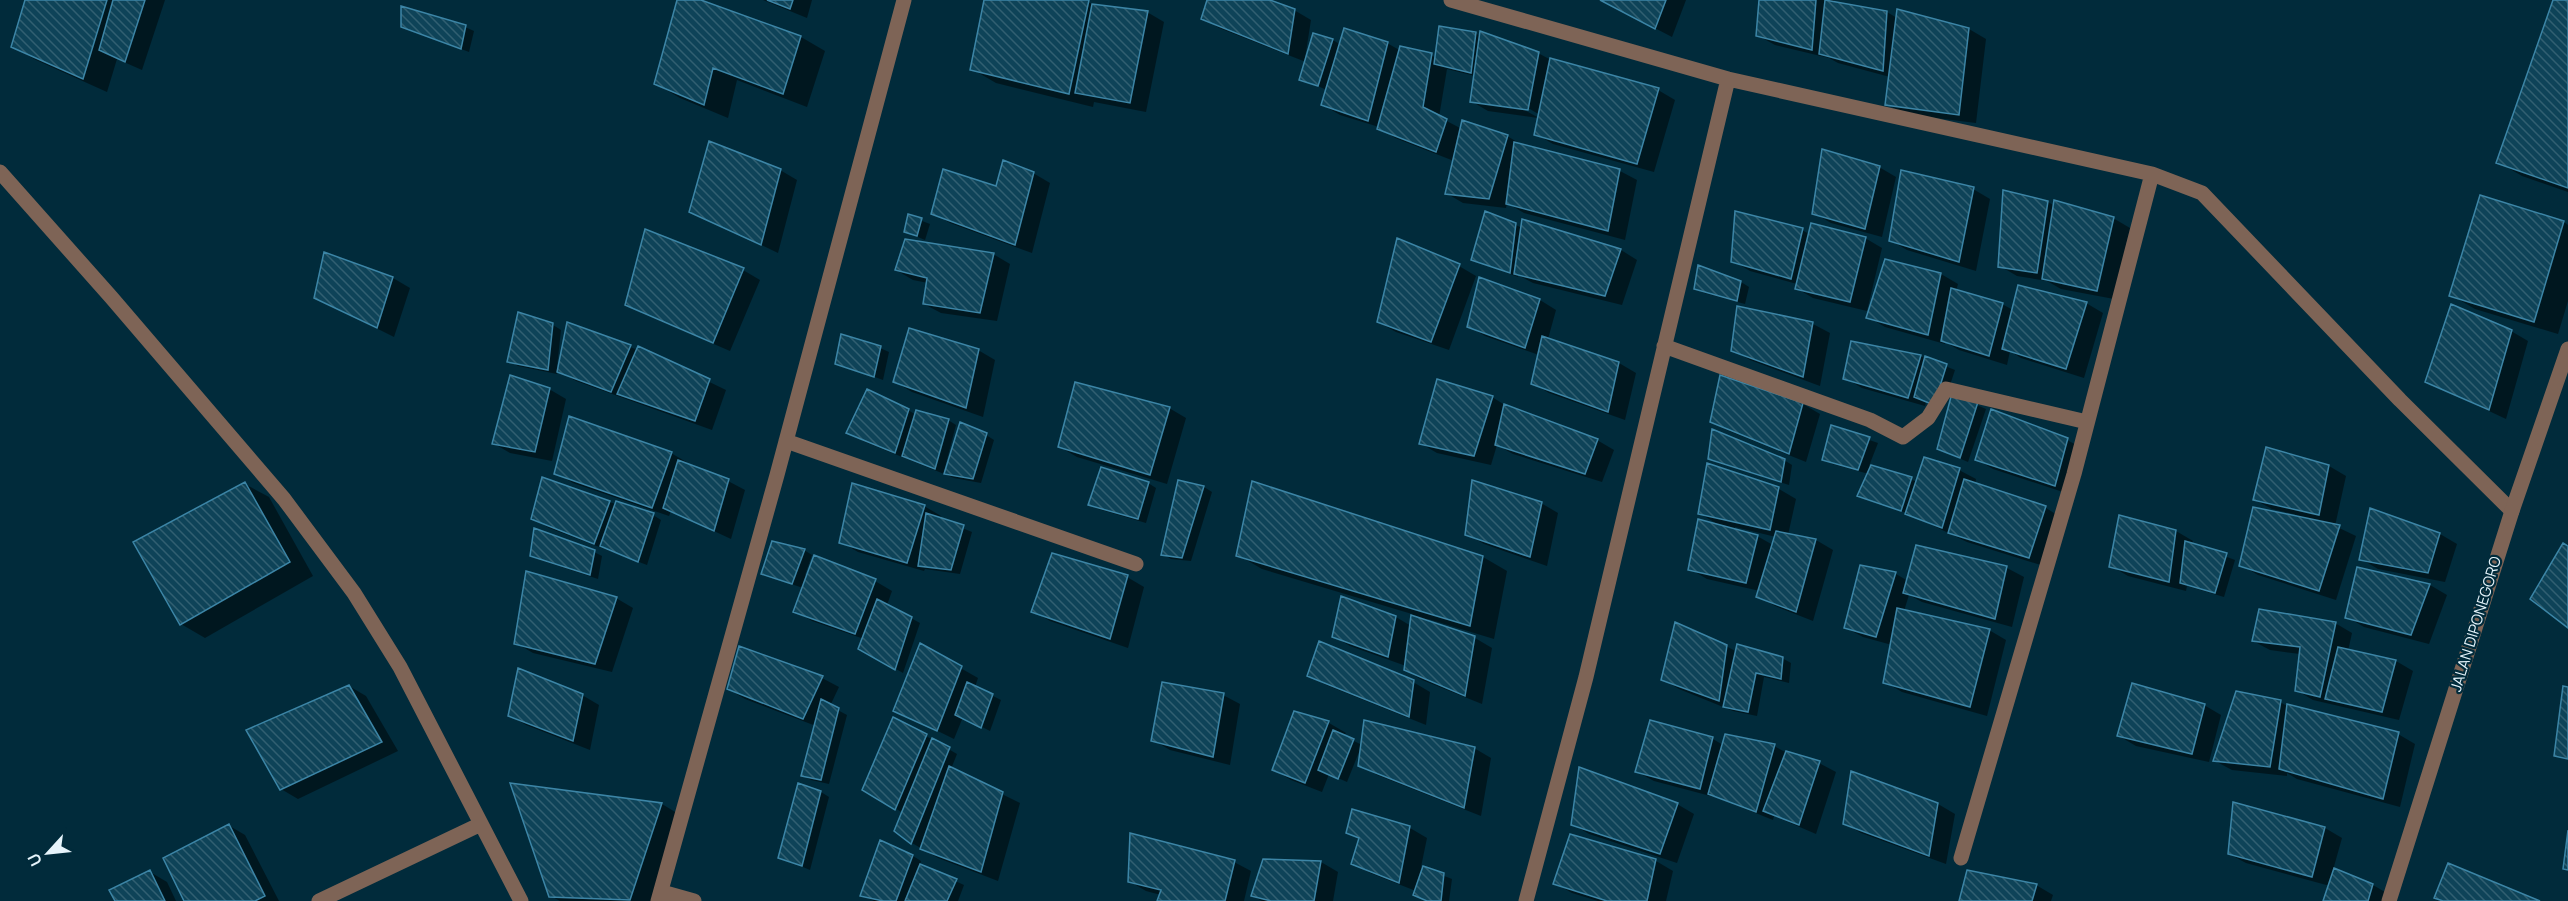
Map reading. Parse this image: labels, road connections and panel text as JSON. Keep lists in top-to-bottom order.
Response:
{
  "streets": {
    "street": ["JALAN DIPONEGORO"]
  },
  "north": "bottom left"
}
